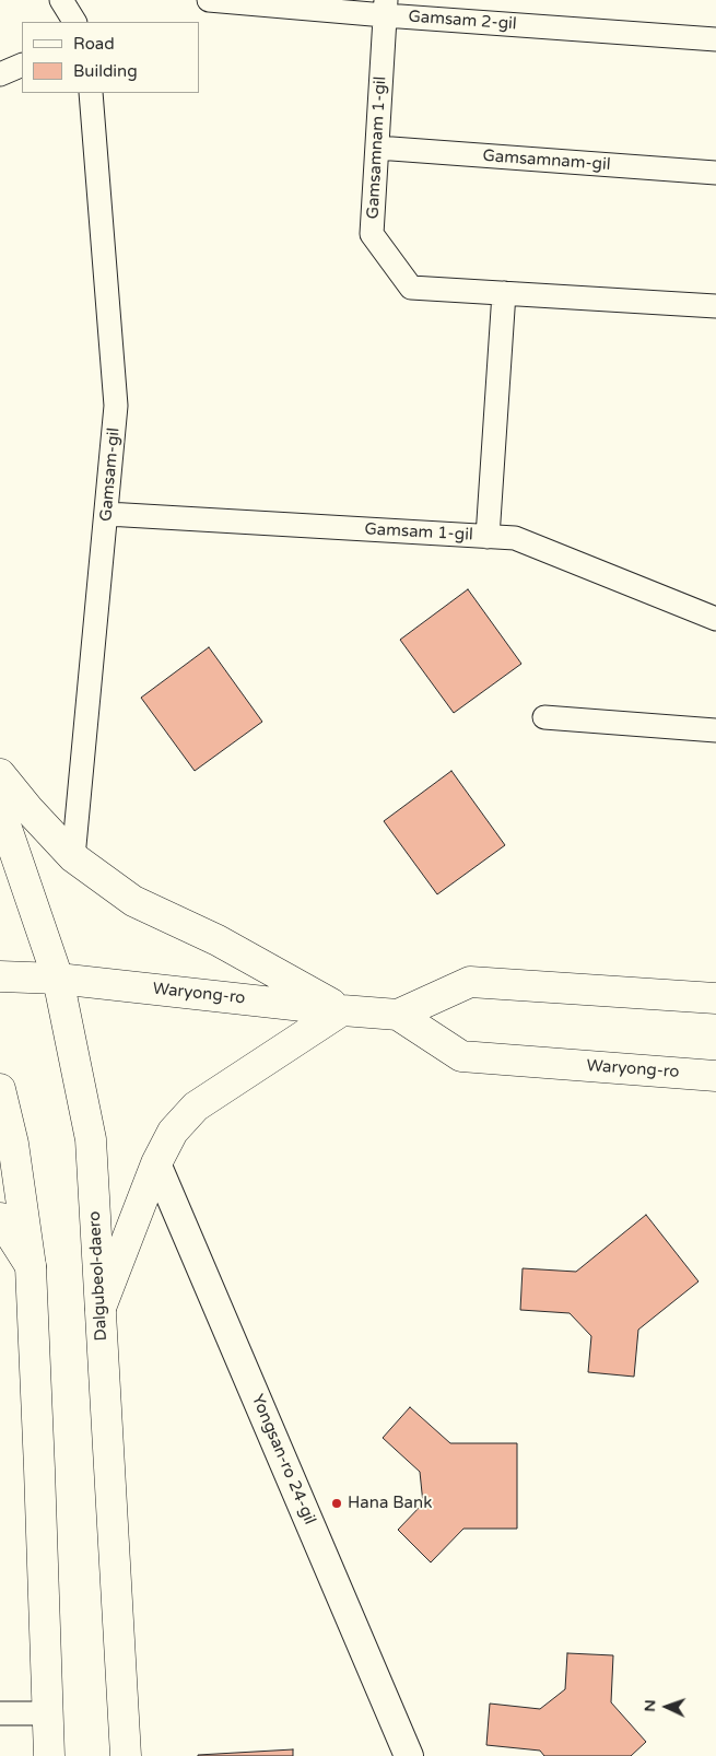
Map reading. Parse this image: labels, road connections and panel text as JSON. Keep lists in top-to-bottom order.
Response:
{
  "streets": {
    "main road": ["Waryong-ro", "Dalgubeol-daero"],
    "street": [
      "Gamsam 2-gil",
      "Gamsamnam 1-gil",
      "Gamsamnam-gil",
      "Gamsam-gil",
      "Gamsam 1-gil",
      "Yongsan-ro 24-gil"
    ]
  },
  "crossings": [
    ["Gamsam 2-gil", "Gamsamnam 1-gil"],
    ["Gamsamnam 1-gil", "Gamsamnam-gil"],
    ["Gamsam-gil", "Gamsam 1-gil"],
    ["Waryong-ro", "Dalgubeol-daero"]
  ],
  "places": ["Hana Bank"],
  "legend": ["Road", "Building"],
  "north": "left"
}
